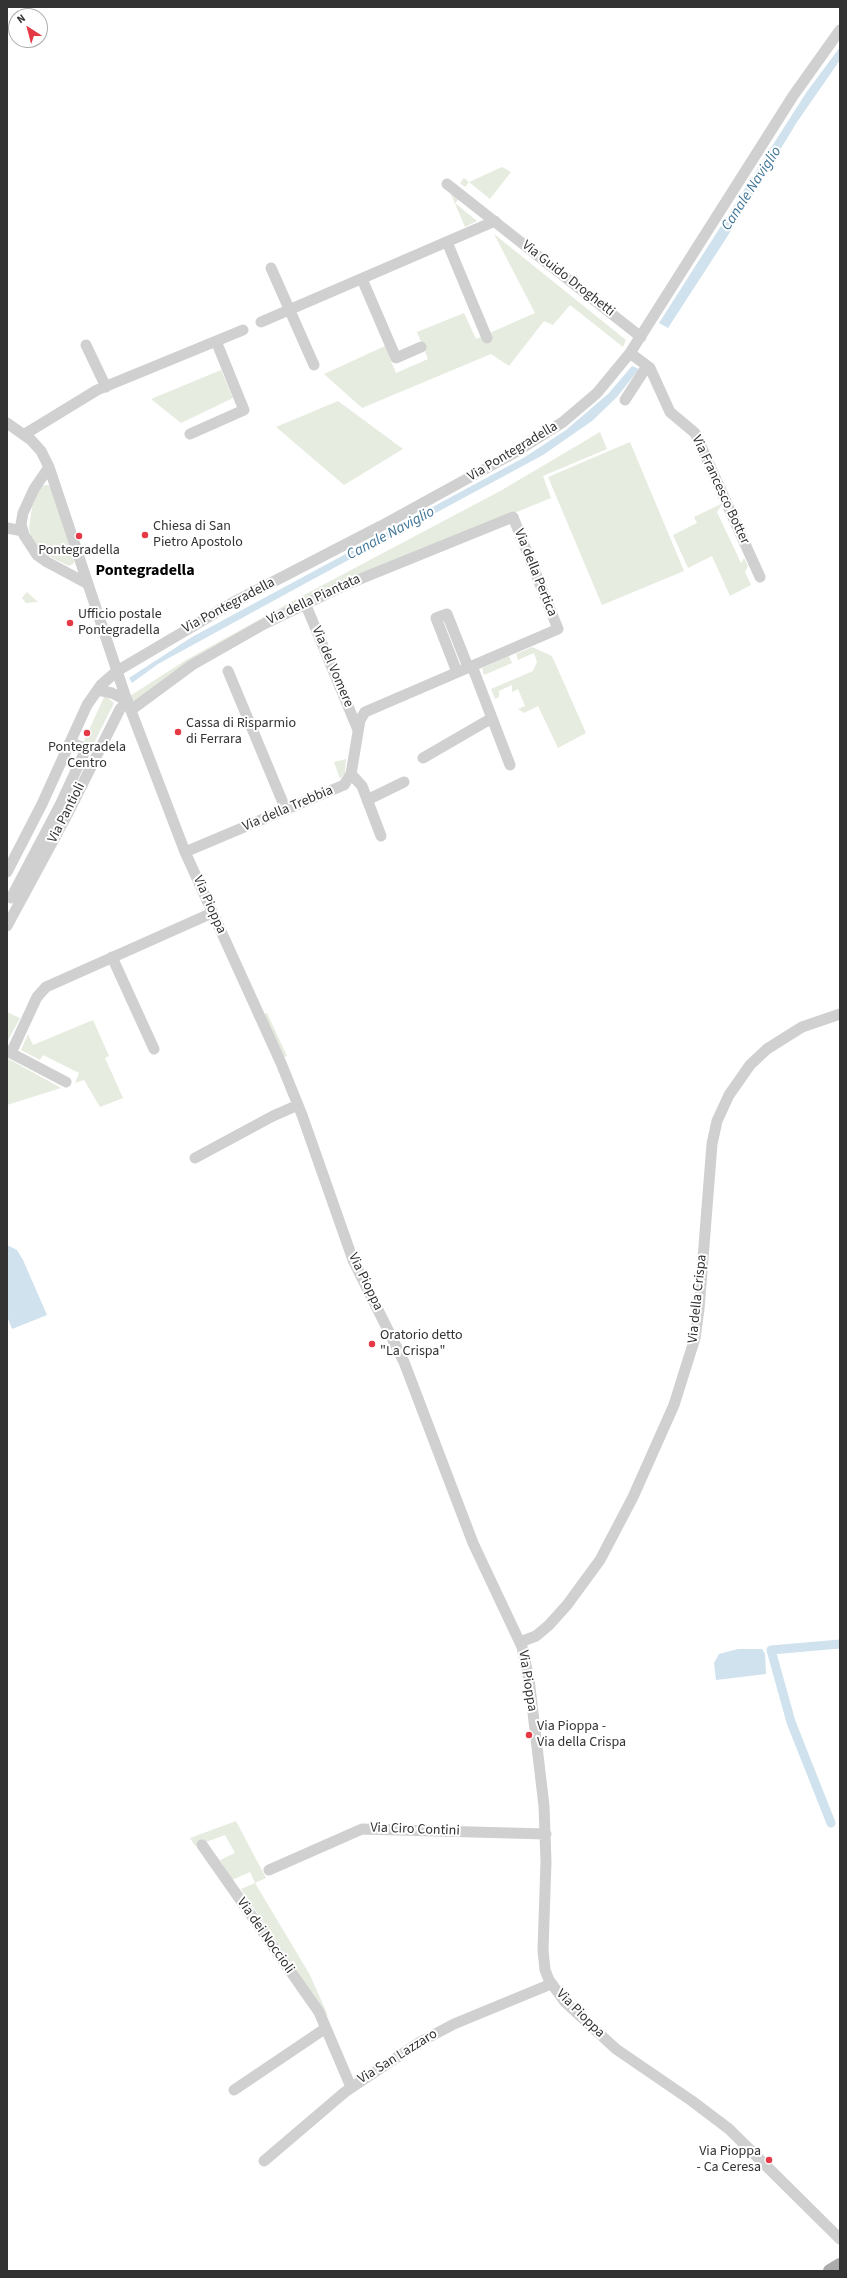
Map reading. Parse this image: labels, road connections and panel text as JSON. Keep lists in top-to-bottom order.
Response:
{
  "streets": {
    "street": [
      "Via Guido Droghetti",
      "Via Pontegradella",
      "Via Francesco Botter",
      "Via della Pertica",
      "Via della Piantata",
      "Via del Vomere",
      "Via della Trebbia",
      "Via Pantioli",
      "Via Pioppa",
      "Via della Crispa",
      "Via Ciro Contini",
      "Via dei Noccioli",
      "Via San Lazzaro"
    ]
  },
  "crossings": [
    ["Via Guido Droghetti", "Via Pontegradella"],
    ["Via Pontegradella", "Via Francesco Botter"],
    ["Via Pontegradella", "Via Pioppa"],
    ["Via della Pertica", "Via della Piantata"],
    ["Via della Piantata", "Via del Vomere"],
    ["Via della Piantata", "Via Pantioli"],
    ["Via della Piantata", "Via Pioppa"],
    ["Via della Trebbia", "Via Pioppa"],
    ["Via Pantioli", "Via Pioppa"],
    ["Via Pioppa", "Via della Crispa"],
    ["Via Pioppa", "Via Ciro Contini"],
    ["Via Pioppa", "Via San Lazzaro"],
    ["Via dei Noccioli", "Via San Lazzaro"]
  ],
  "districts": ["Pontegradella"],
  "water": ["Canale Naviglio"],
  "places": [
    "Chiesa di San Pietro Apostolo",
    "Pontegradella",
    "Ufficio postale Pontegradella",
    "Cassa di Risparmio di Ferrara",
    "Pontegradela Centro",
    "Oratorio detto \"La Crispa\"",
    "Via Pioppa - Via della Crispa",
    "Via Pioppa - Ca Ceresa"
  ],
  "north": "top left"
}
